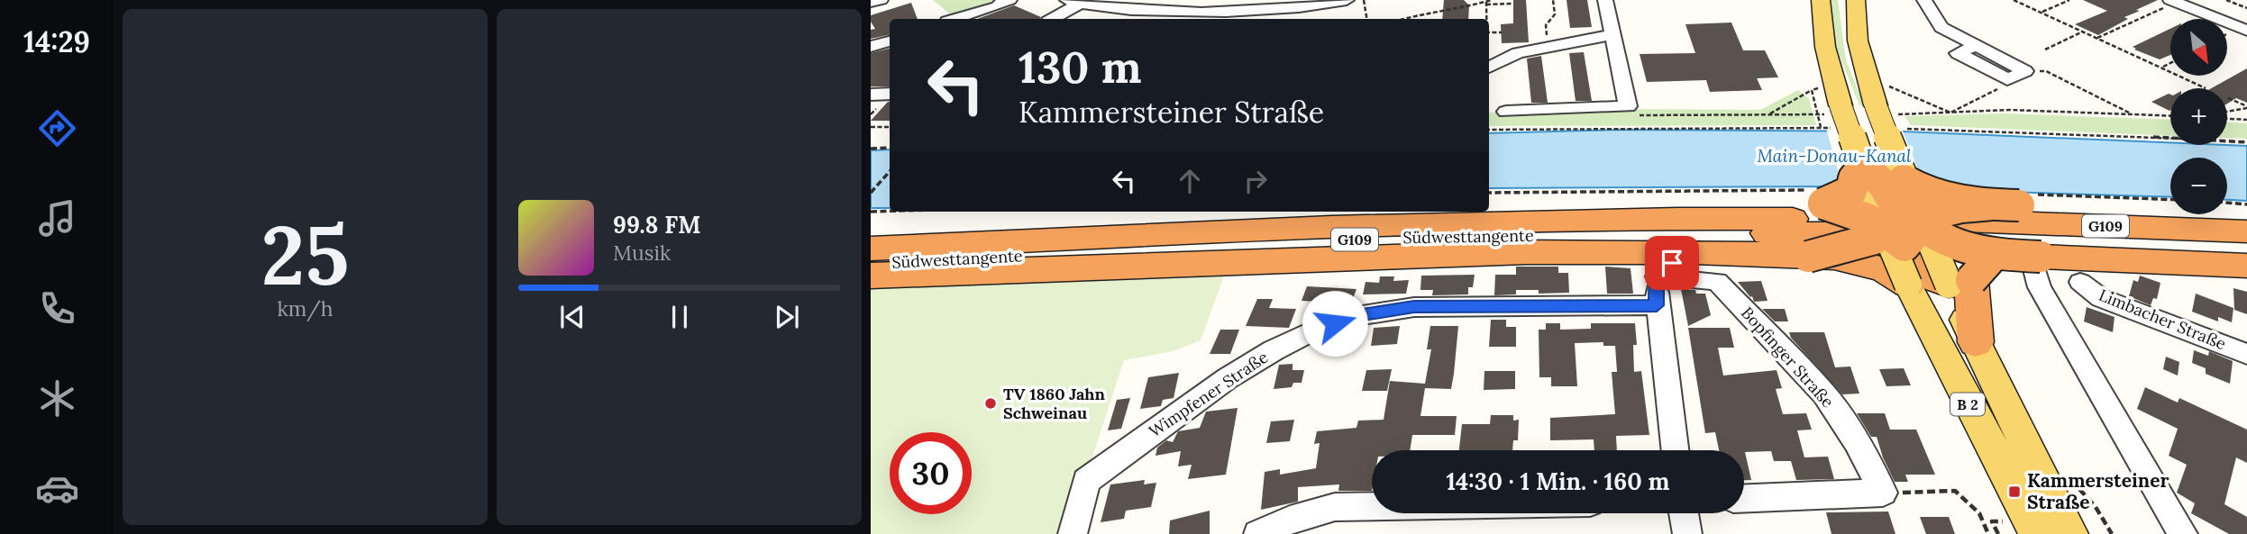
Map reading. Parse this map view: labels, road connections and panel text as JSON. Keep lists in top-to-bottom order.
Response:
{
  "streets": {
    "highway": ["G109", "Südwesttangente"],
    "main road": ["B 2"],
    "street": ["Limbacher Straße", "Bopfinger Straße", "Wimpfener Straße"]
  },
  "water": ["Main-Donau-Kanal"],
  "places": {
    "other": ["TV 1860 Jahn Schweinau"],
    "transit": ["Kammersteiner Straße"]
  },
  "north": "bottom right",
  "page": {
    "tabs": "14:29",
    "tile": ["25", "km/h"],
    "map_buttons": ["+", "−"],
    "turn": ["130 m", "Kammersteiner Straße"],
    "song": ["99.8 FM", "Musik"],
    "limit": "30",
    "trip": "14:30 · 1 Min. · 160 m"
  }
}
